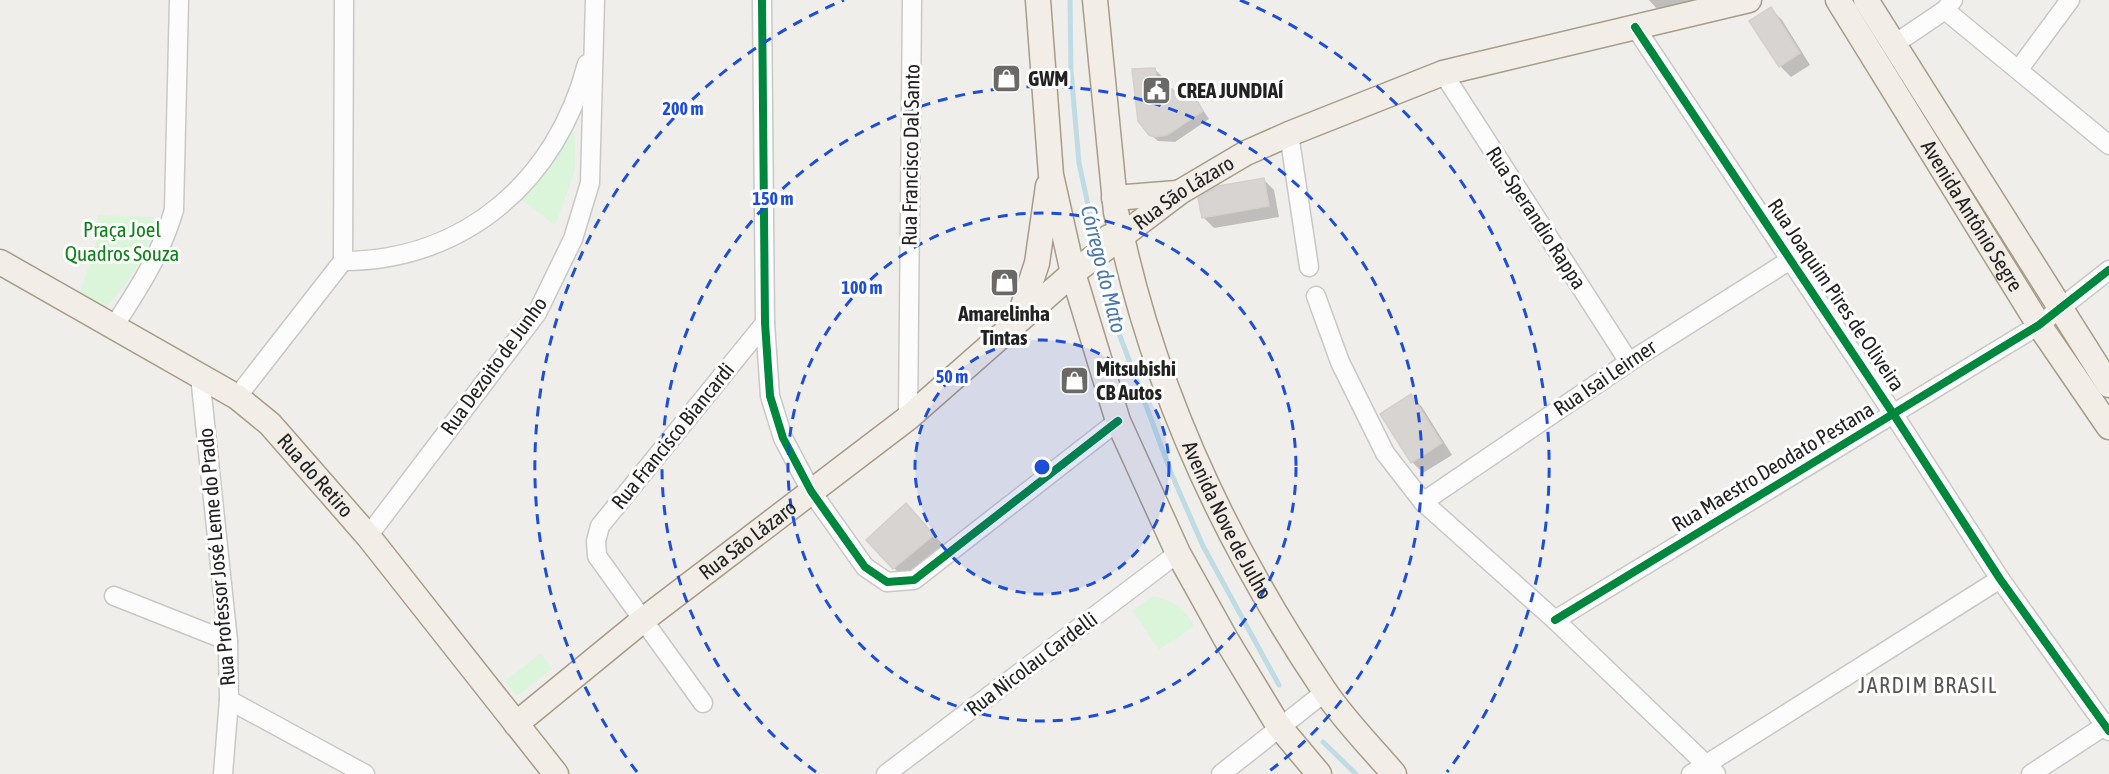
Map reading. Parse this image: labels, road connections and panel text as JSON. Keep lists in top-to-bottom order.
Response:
{
  "streets": {
    "main road": [
      "Rua São Lázaro",
      "Avenida Antônio Segre",
      "Rua do Retiro",
      "Avenida Nove de Julho"
    ],
    "street": [
      "Rua Francisco Dal Santo",
      "Rua Sperandio Rappa",
      "Rua Joaquim Pires de Oliveira",
      "Rua Dezoito de Junho",
      "Rua Isai Leirner",
      "Rua Francisco Biancardi",
      "Rua Maestro Deodato Pestana",
      "Rua Professor José Leme do Prado",
      "Rua Nicolau Cardelli"
    ]
  },
  "crossings": [
    ["Rua Francisco Dal Santo", "Rua São Lázaro"],
    ["Rua São Lázaro", "Rua Sperandio Rappa"],
    ["Rua São Lázaro", "Rua Joaquim Pires de Oliveira"],
    ["Rua São Lázaro", "Rua Francisco Biancardi"],
    ["Rua São Lázaro", "Rua do Retiro"],
    ["Rua São Lázaro", "Avenida Nove de Julho"],
    ["Avenida Antônio Segre", "Rua Maestro Deodato Pestana"],
    ["Rua Sperandio Rappa", "Rua Isai Leirner"],
    ["Rua Joaquim Pires de Oliveira", "Rua Isai Leirner"],
    ["Rua Joaquim Pires de Oliveira", "Rua Maestro Deodato Pestana"],
    ["Rua Dezoito de Junho", "Rua do Retiro"],
    ["Rua do Retiro", "Rua Professor José Leme do Prado"]
  ],
  "districts": ["JARDIM BRASIL"],
  "water": ["Córrego do Mato"],
  "parks": ["Praça Joel Quadros Souza"],
  "places": {
    "shop": ["GWM", "Amarelinha Tintas", "Mitsubishi CB Autos"],
    "public building": ["CREA JUNDIAÍ"]
  },
  "rings": [
    "200 m",
    "150 m",
    "100 m",
    "50 m"
  ]
}
